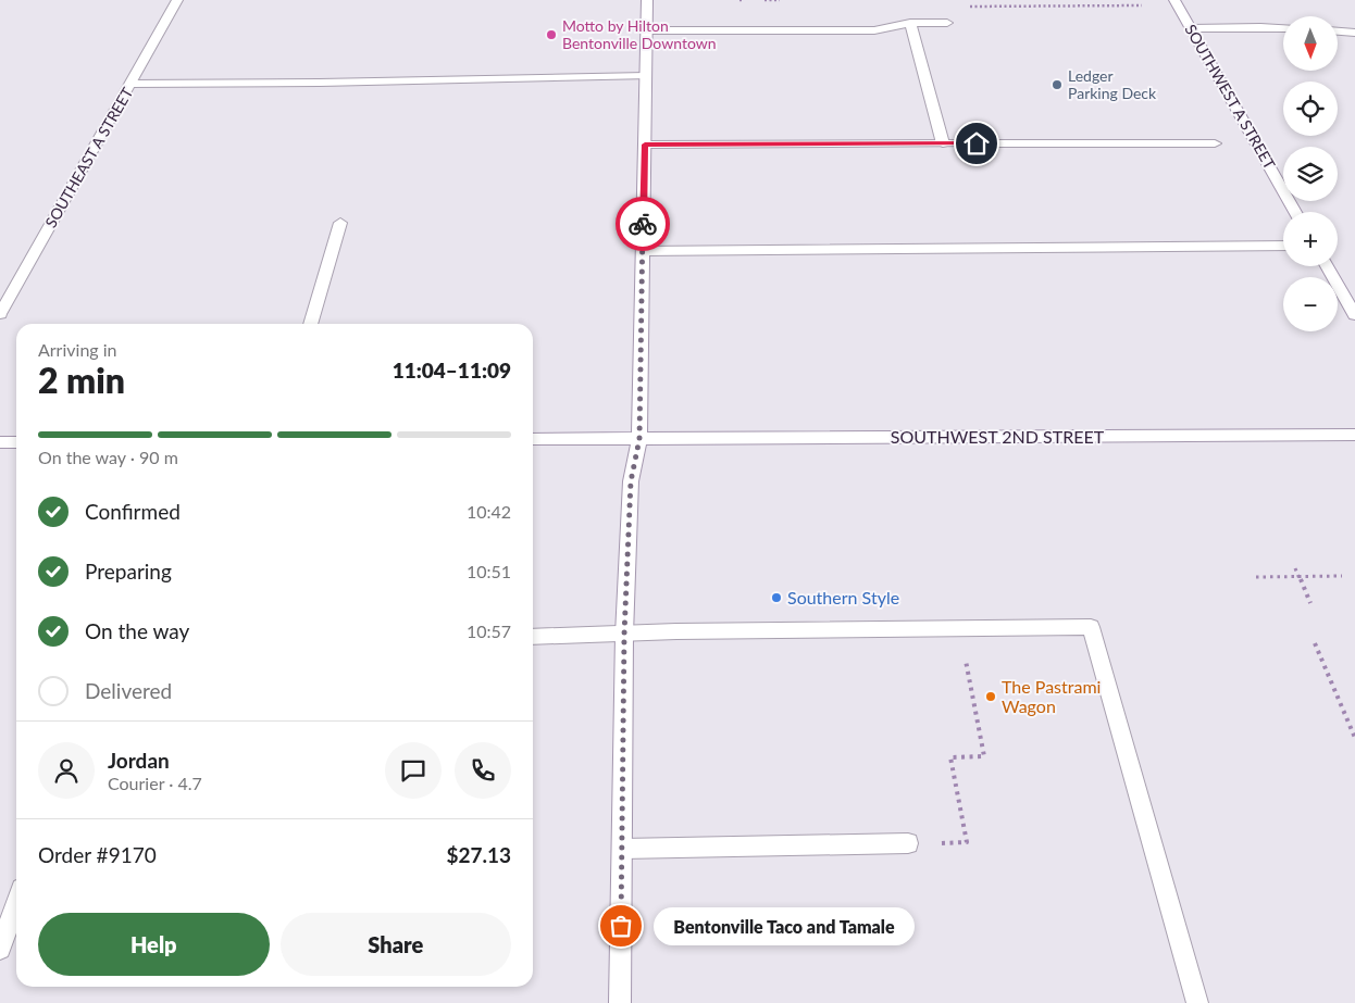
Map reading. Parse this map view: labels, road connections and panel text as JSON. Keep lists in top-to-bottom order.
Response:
{
  "streets": {
    "street": ["SOUTHWEST A STREET", "SOUTHEAST A STREET", "SOUTHWEST 2ND STREET"]
  },
  "places": [
    "Motto by Hilton Bentonville Downtown",
    "Ledger Parking Deck",
    "Southern Style",
    "The Pastrami Wagon",
    "Bentonville Taco and Tamale"
  ],
  "north": "bottom",
  "page": {
    "map_buttons": ["+", "−"],
    "heading": ["2 min", "Arriving in", "11:04–11:09"],
    "panel": [
      "Jordan",
      "Courier · 4.7",
      "Order #9170",
      "$27.13"
    ],
    "bar": "On the way · 90 m",
    "list": [
      ["Confirmed", "10:42"],
      ["Preparing", "10:51"],
      ["On the way", "10:57"],
      "Delivered"
    ],
    "buttons": ["Help", "Share"],
    "bubble": "Bentonville Taco and Tamale"
  }
}
